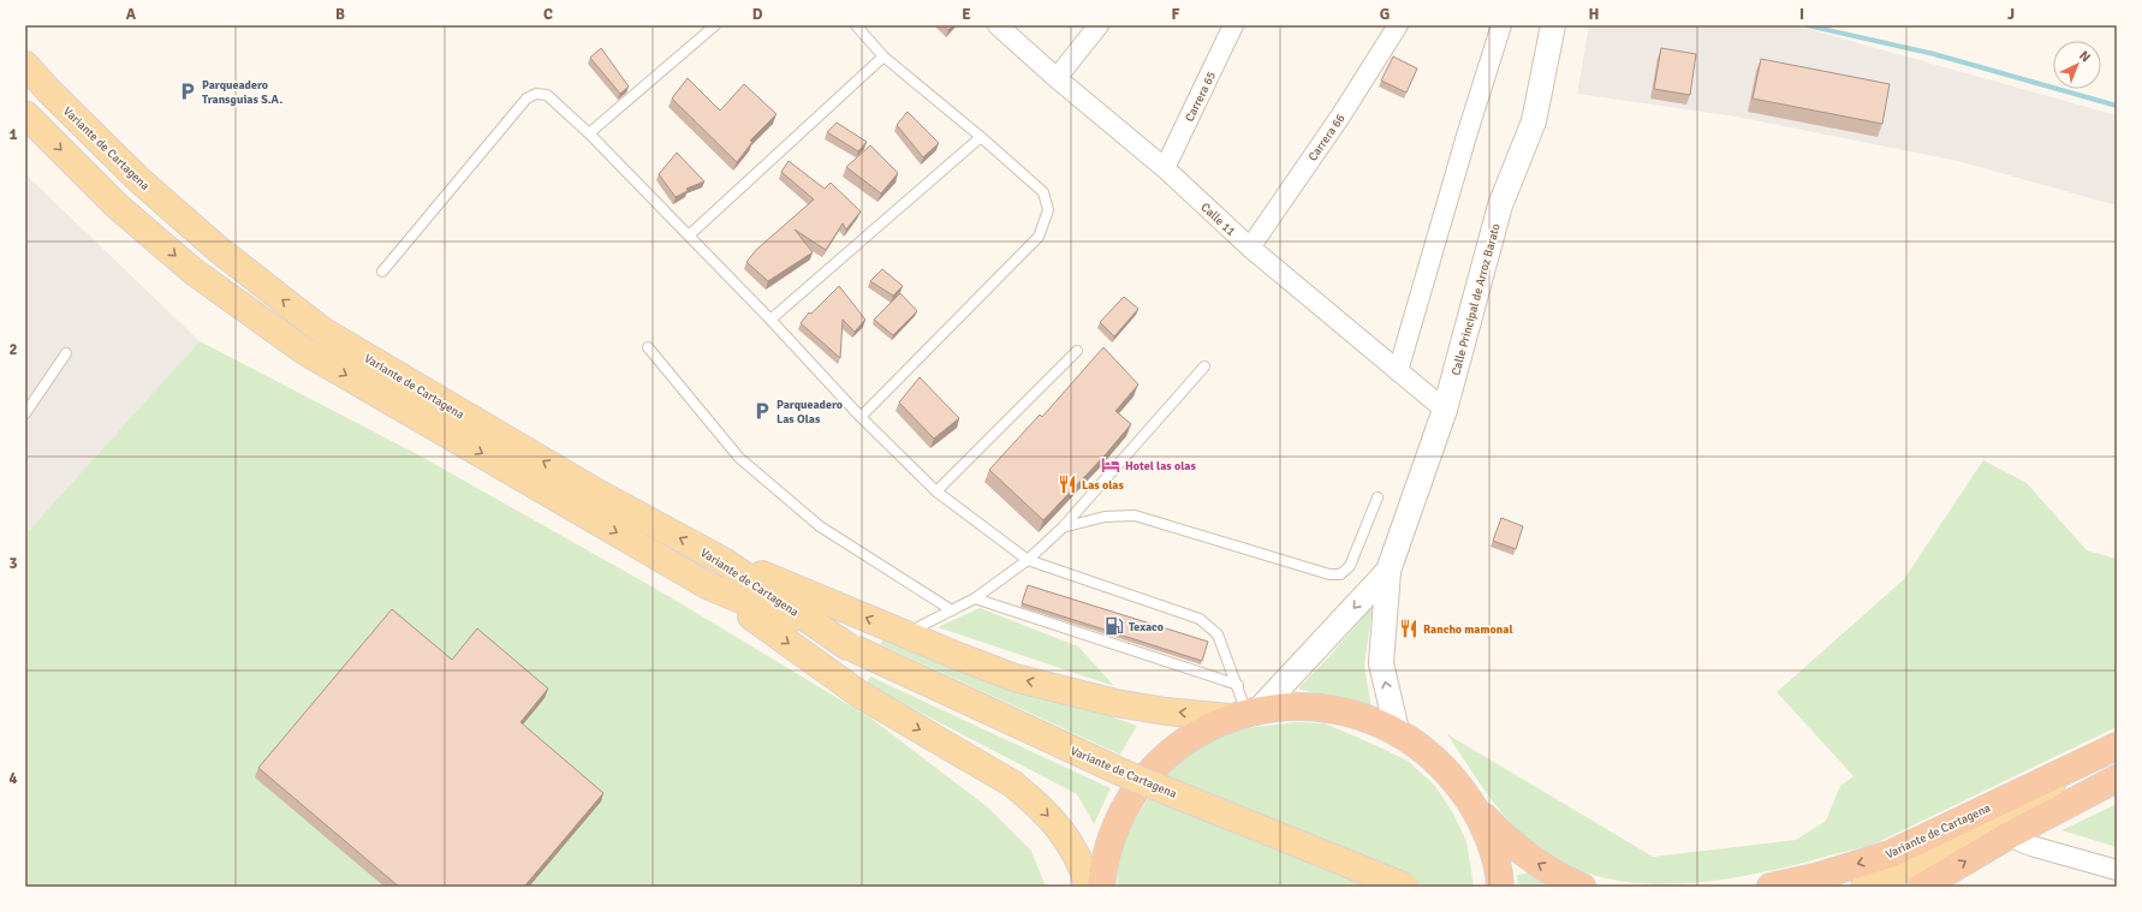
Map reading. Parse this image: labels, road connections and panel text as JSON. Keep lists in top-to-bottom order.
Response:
{
  "streets": {
    "highway": ["Variante de Cartagena"],
    "street": [
      "Carrera 65",
      "Carrera 66",
      "Calle 11",
      "Calle Principal de Arroz Barato"
    ]
  },
  "crossings": [
    ["Carrera 65", "Calle 11"],
    ["Carrera 66", "Calle 11"],
    ["Calle 11", "Calle Principal de Arroz Barato"]
  ],
  "places": {
    "parking": ["Parqueadero Transguias S.A.", "Parqueadero Las Olas"],
    "hotel": ["Hotel las olas"],
    "restaurant": ["Las olas", "Rancho mamonal"],
    "fuel station": ["Texaco"]
  },
  "north": "top right",
  "grid": {
    "columns": [
      "A",
      "B",
      "C",
      "D",
      "E",
      "F",
      "G",
      "H",
      "I",
      "J"
    ],
    "rows": [
      "1",
      "2",
      "3",
      "4"
    ]
  }
}
